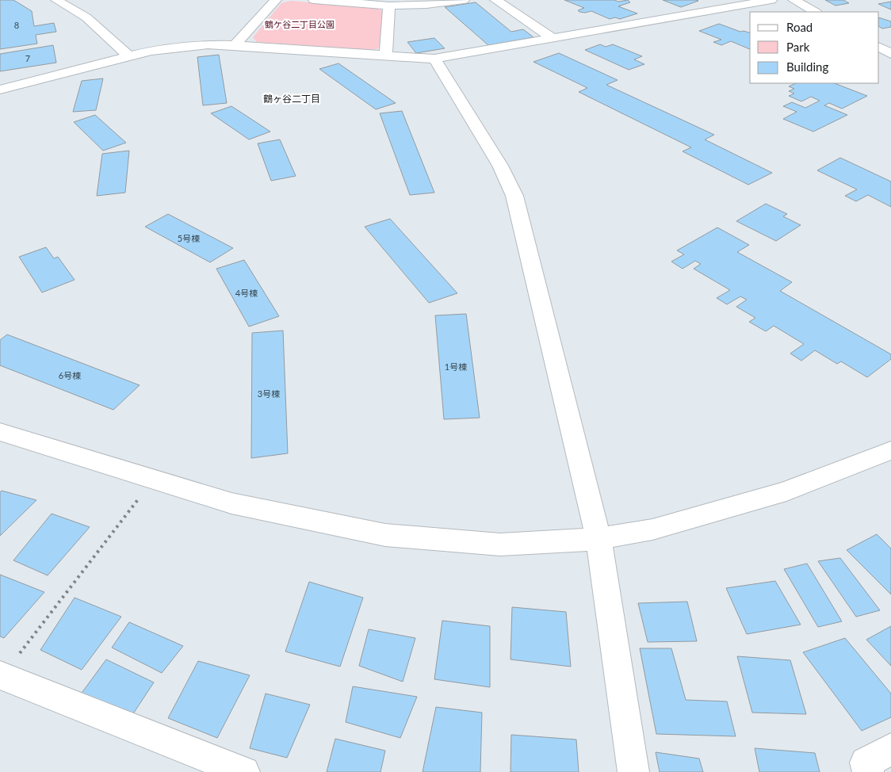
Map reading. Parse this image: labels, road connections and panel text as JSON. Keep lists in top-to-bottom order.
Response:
{
  "districts": ["鶴ヶ谷二丁目"],
  "parks": ["鶴ケ谷二丁目公園"],
  "house_numbers": [
    "8",
    "7",
    "5号棟",
    "4号棟",
    "1号棟",
    "6号棟",
    "3号棟"
  ],
  "legend": ["Road", "Park", "Building"]
}
